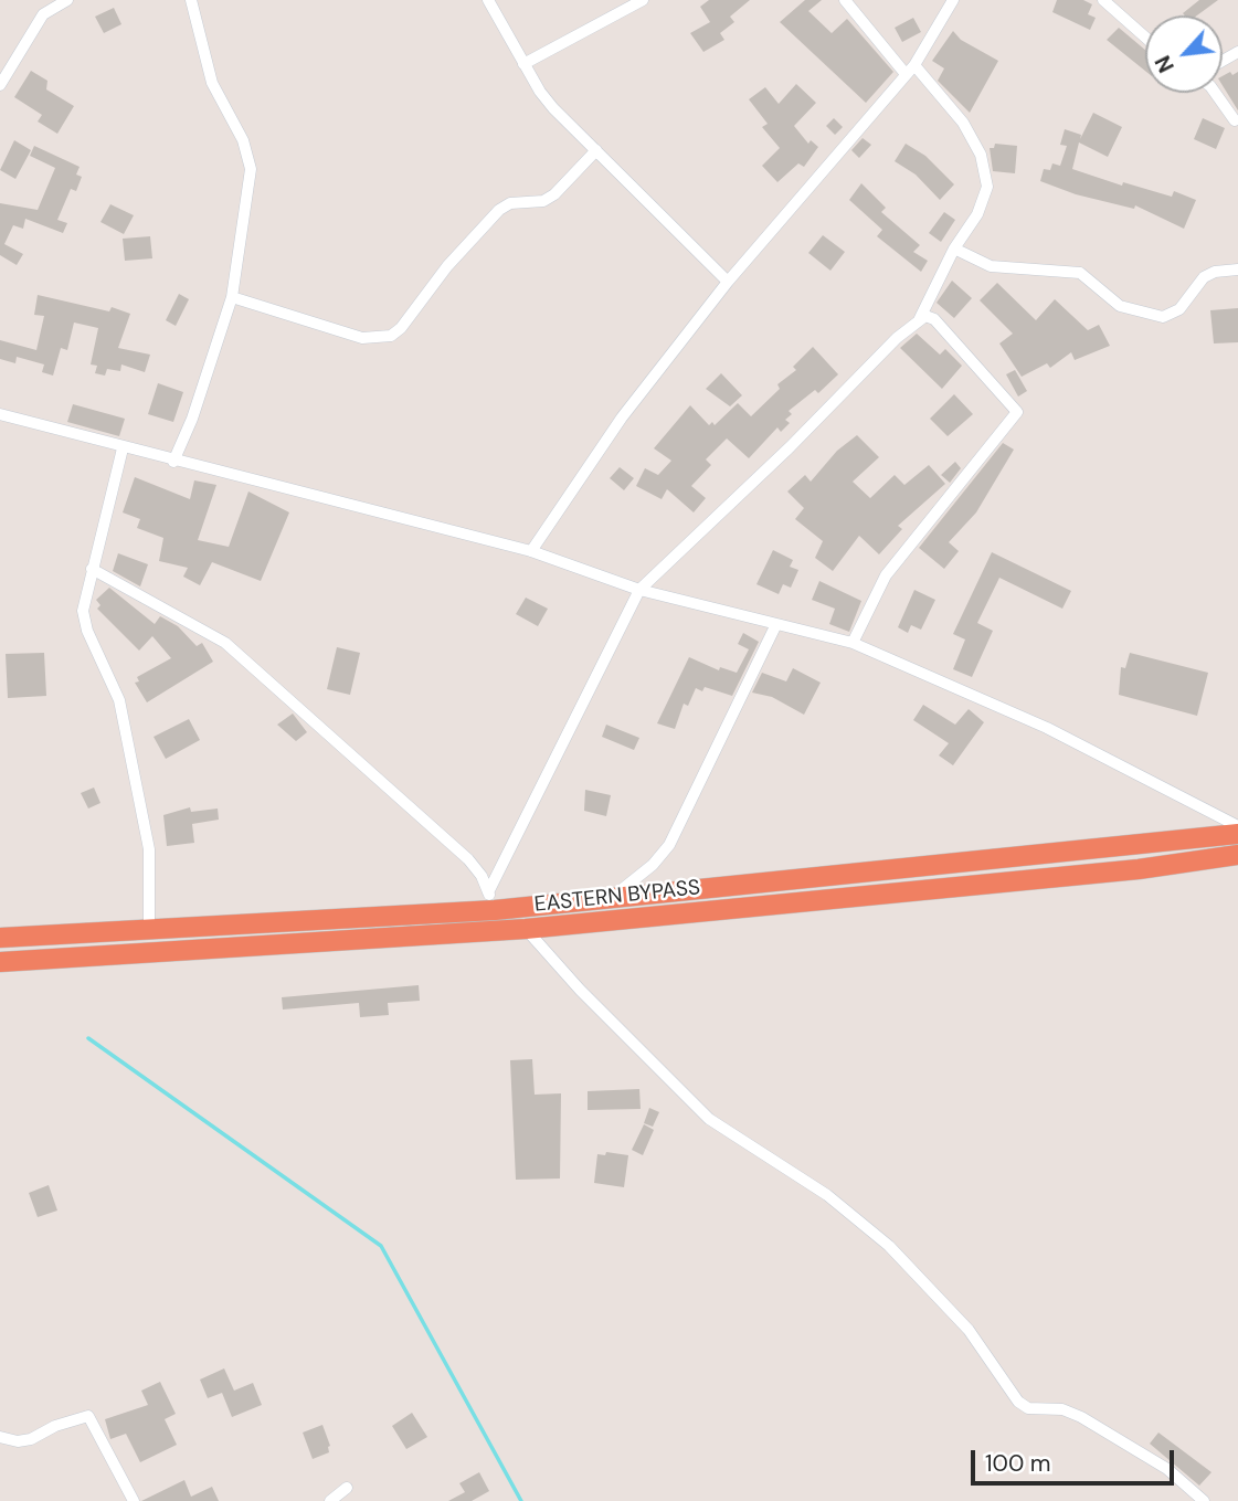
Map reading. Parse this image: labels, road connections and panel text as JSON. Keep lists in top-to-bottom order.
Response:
{
  "streets": {
    "highway": ["EASTERN BYPASS"]
  },
  "scale_bar": "100 m",
  "north": "bottom left"
}
